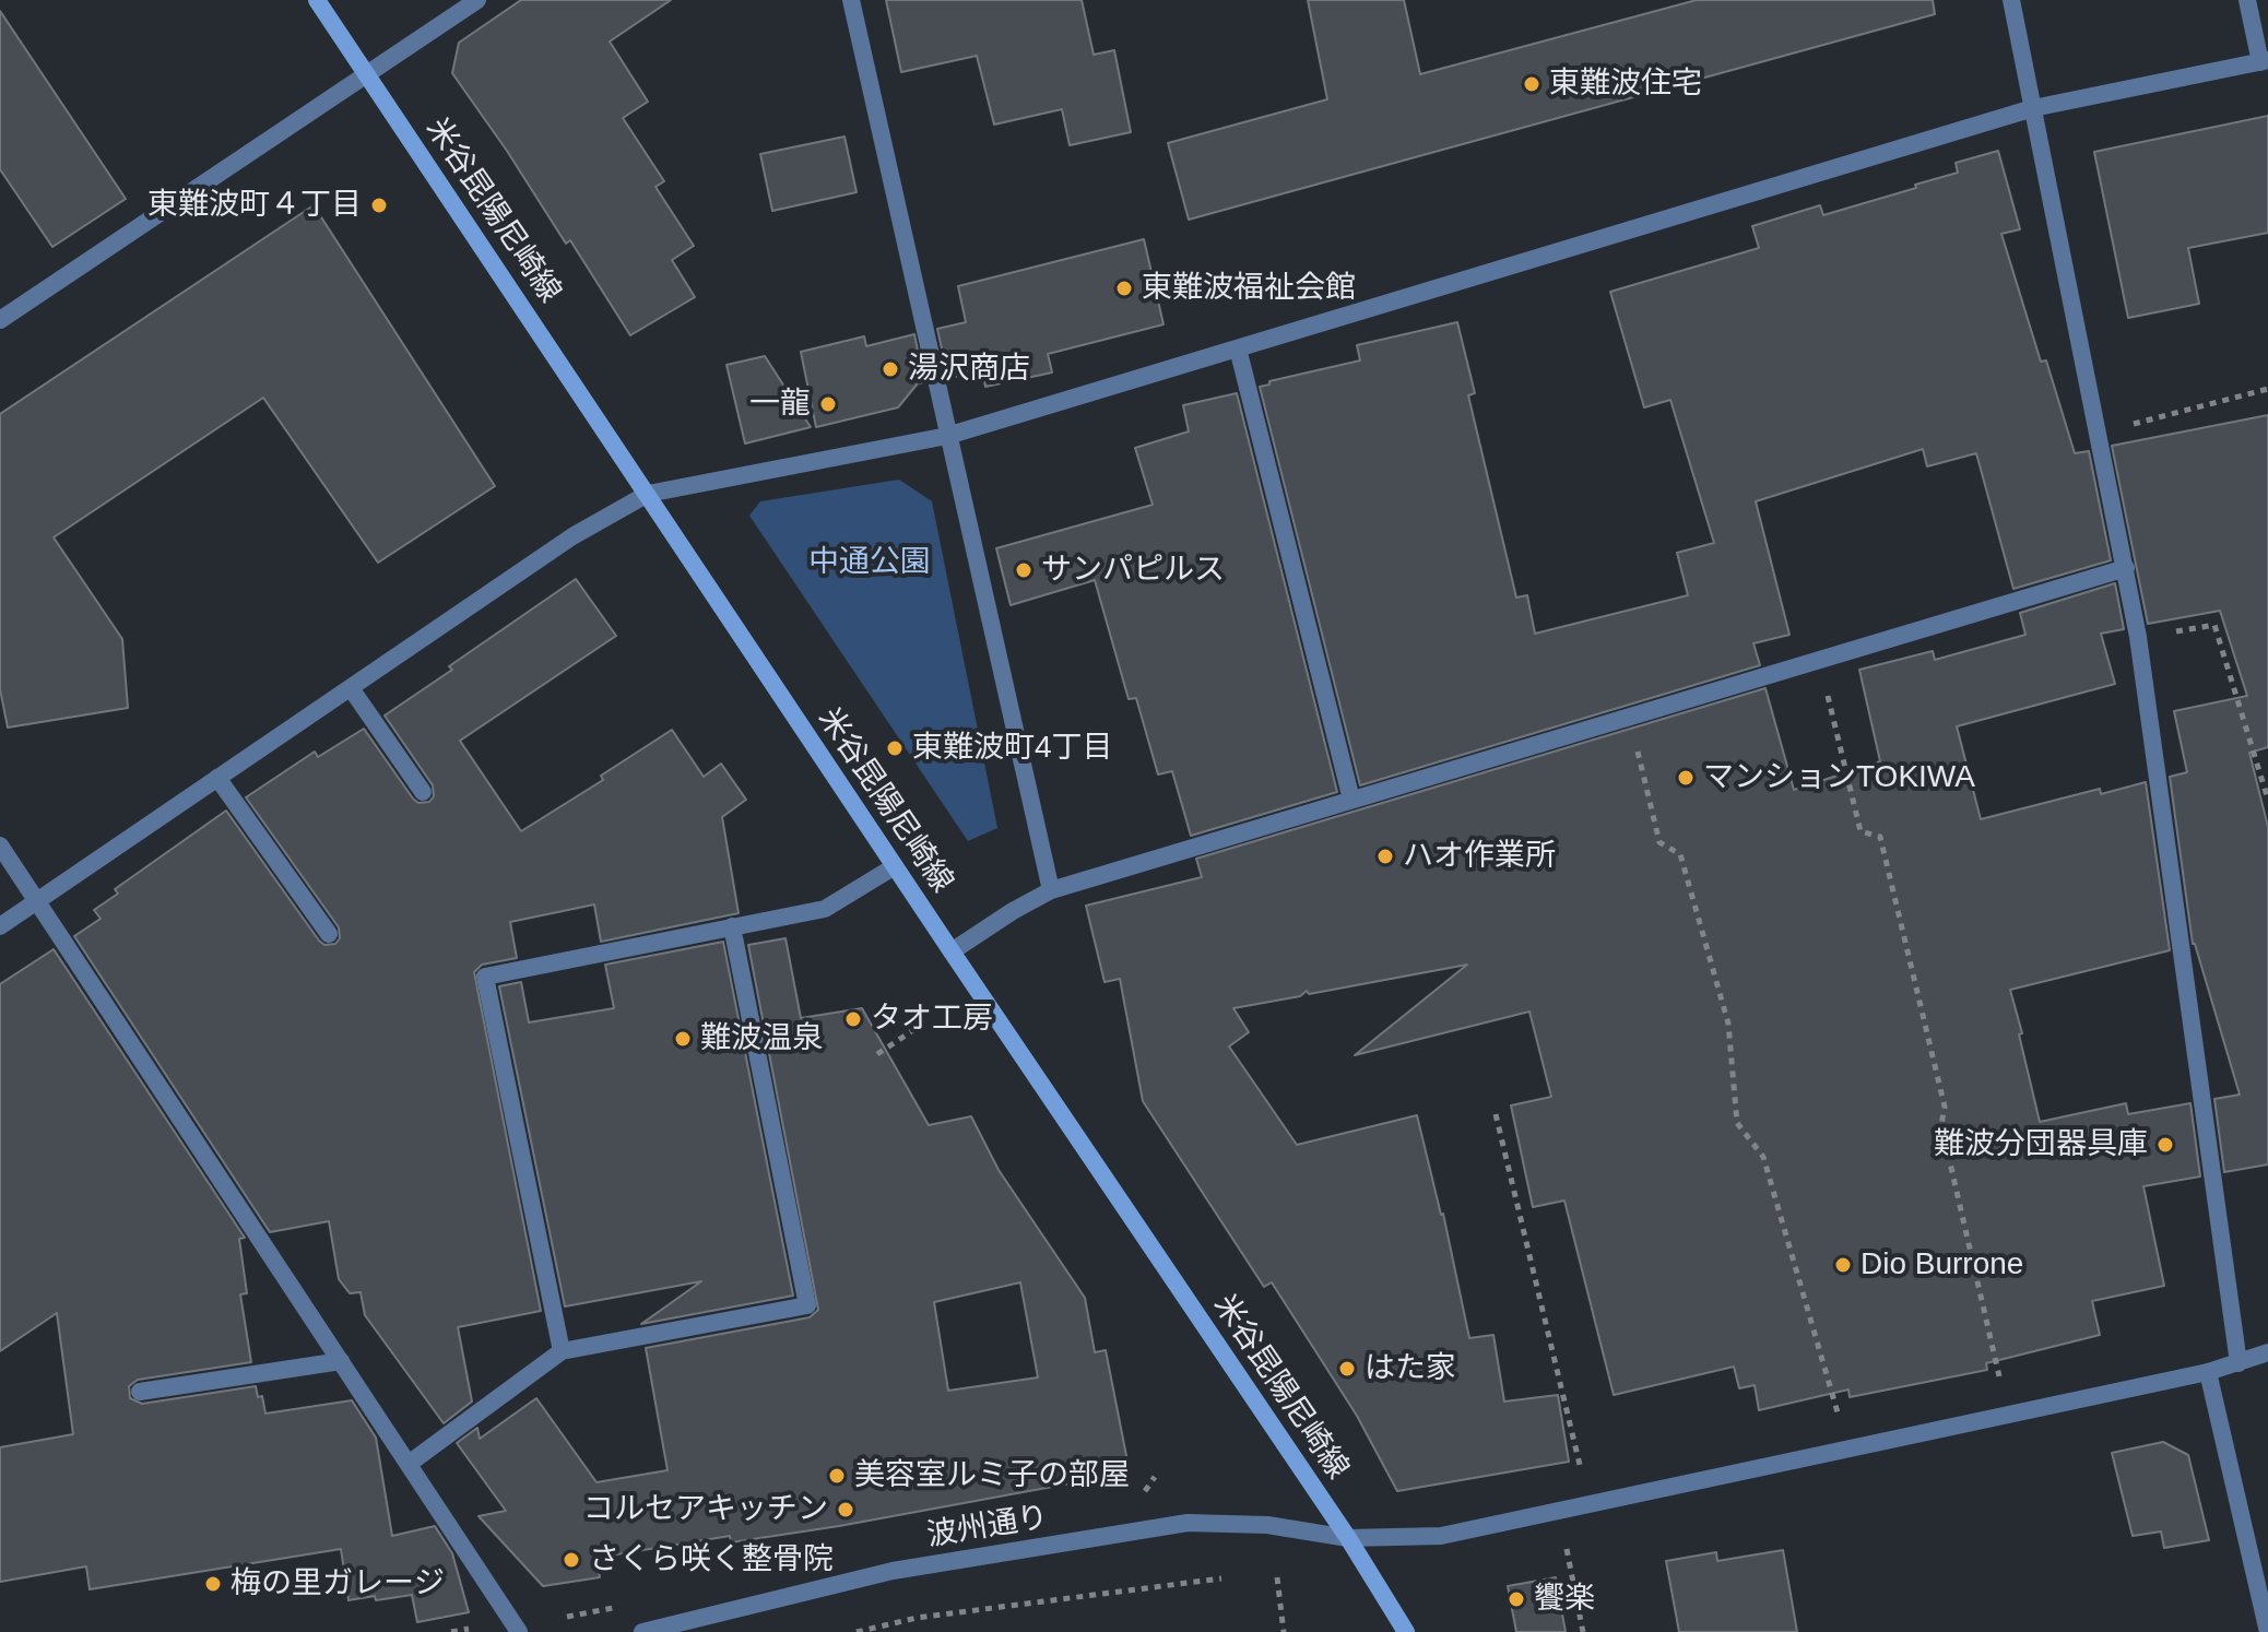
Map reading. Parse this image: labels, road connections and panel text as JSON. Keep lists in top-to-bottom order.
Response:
{
  "streets": {
    "main road": ["米谷昆陽尼崎線"],
    "street": ["波州通り"]
  },
  "crossings": [
    ["米谷昆陽尼崎線", "波州通り"]
  ],
  "parks": ["中通公園"],
  "places": [
    "東難波住宅",
    "東難波町４丁目",
    "東難波福祉会館",
    "湯沢商店",
    "一龍",
    "サンパピルス",
    "東難波町4丁目",
    "マンションTOKIWA",
    "ハオ作業所",
    "タオ工房",
    "難波温泉",
    "難波分団器具庫",
    "Dio Burrone",
    "はた家",
    "美容室ルミ子の部屋",
    "コルセアキッチン",
    "さくら咲く整骨院",
    "梅の里ガレージ",
    "饗楽"
  ]
}
